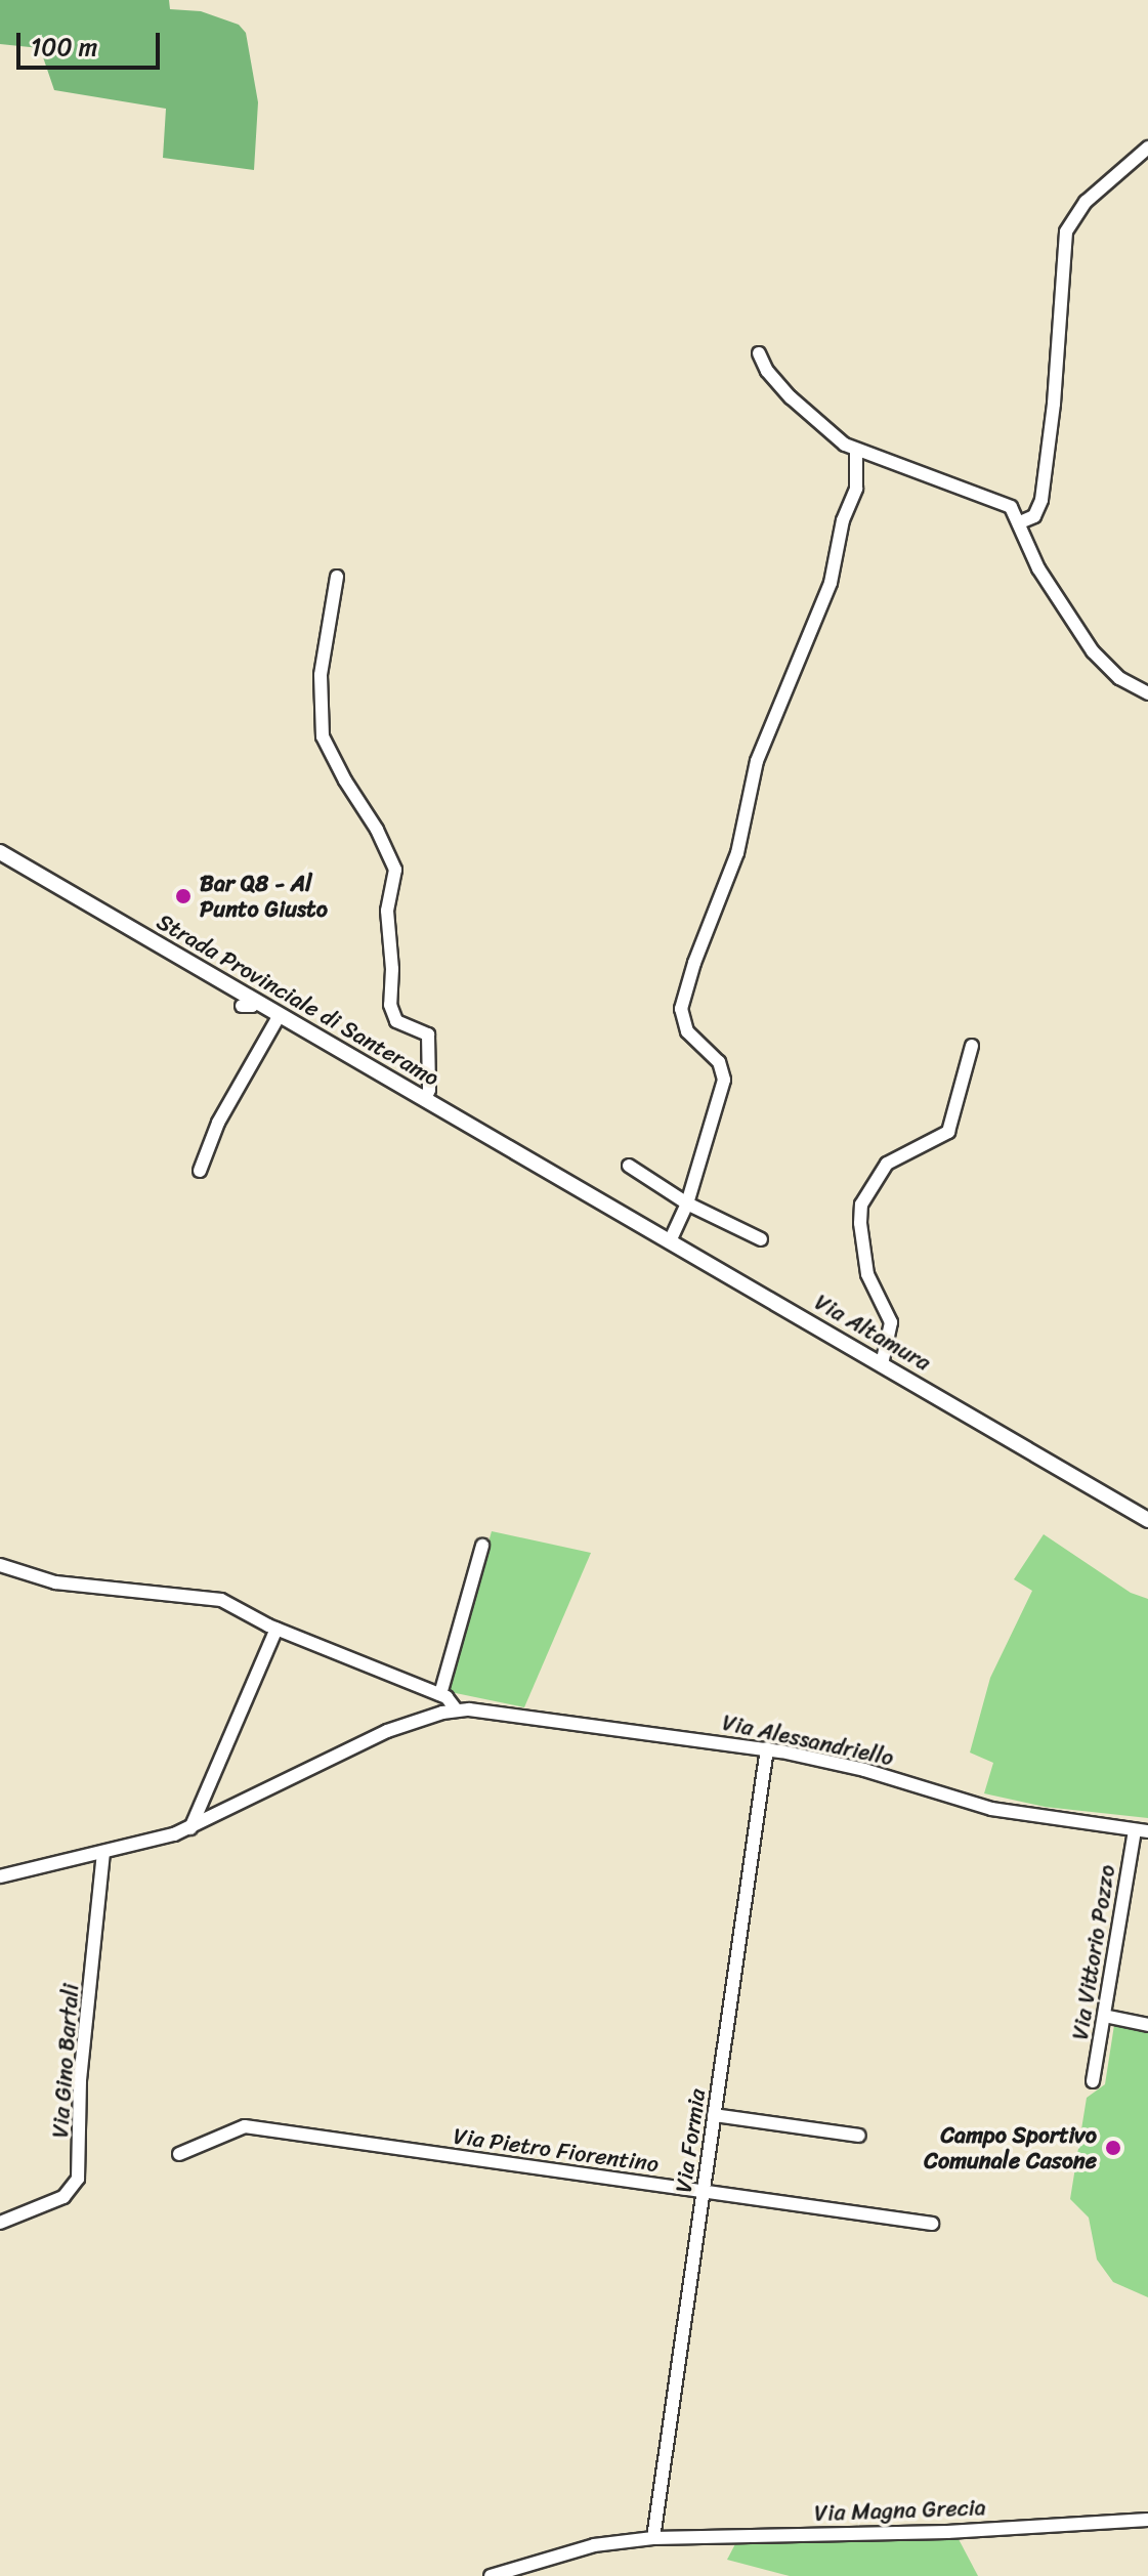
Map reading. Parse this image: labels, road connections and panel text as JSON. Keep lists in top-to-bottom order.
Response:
{
  "streets": {
    "main road": ["Strada Provinciale di Santeramo", "Via Altamura"],
    "street": [
      "Via Alessandriello",
      "Via Vittorio Pozzo",
      "Via Gino Bartali",
      "Via Formia",
      "Via Pietro Fiorentino",
      "Via Magna Grecia"
    ]
  },
  "crossings": [
    ["Strada Provinciale di Santeramo", "Via Altamura"],
    ["Via Alessandriello", "Via Vittorio Pozzo"],
    ["Via Alessandriello", "Via Formia"],
    ["Via Formia", "Via Pietro Fiorentino"],
    ["Via Formia", "Via Magna Grecia"]
  ],
  "places": ["Bar Q8 - Al Punto Giusto", "Campo Sportivo Comunale Casone"],
  "scale_bar": "100 m"
}
